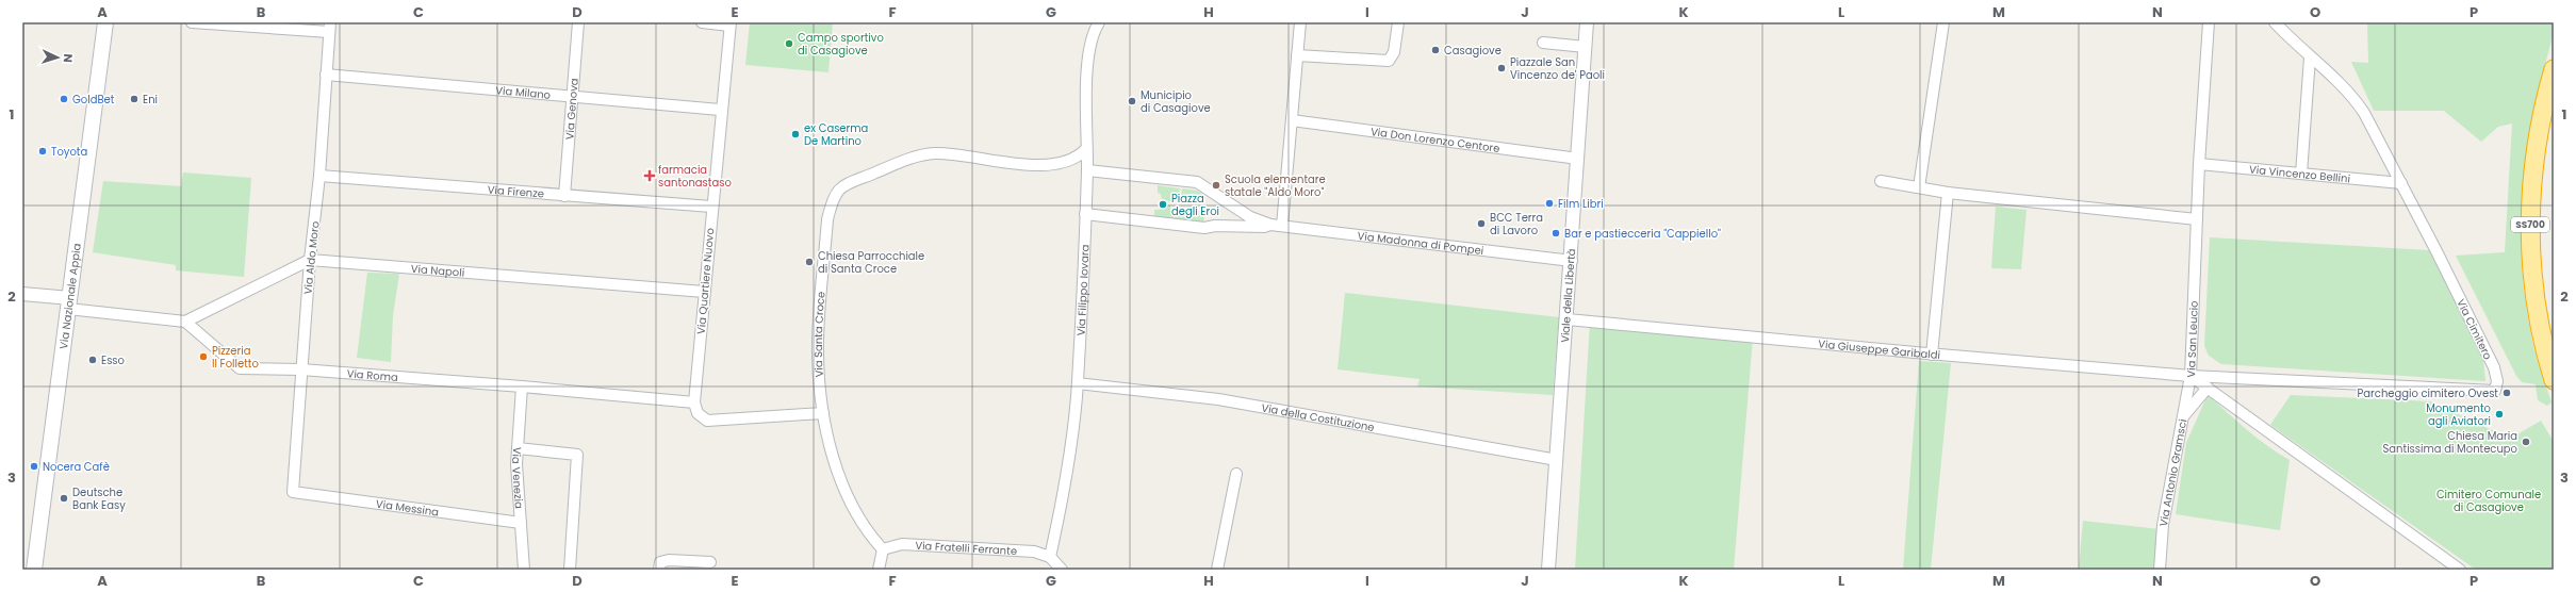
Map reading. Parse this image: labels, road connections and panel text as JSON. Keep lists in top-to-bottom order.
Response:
{
  "streets": {
    "highway": ["SS700"],
    "main road": ["Via Nazionale Appia"],
    "street": [
      "Via Milano",
      "Via Genova",
      "Via Don Lorenzo Centore",
      "Via Vincenzo Bellini",
      "Via Firenze",
      "Via Madonna di Pompei",
      "Via Aldo Moro",
      "Via Napoli",
      "Via Quartiere Nuovo",
      "Via Filippo Iovara",
      "Viale della Libertà",
      "Via Cimitero",
      "Via Santa Croce",
      "Via San Leucio",
      "Via Giuseppe Garibaldi",
      "Via Roma",
      "Via della Costituzione",
      "Via Antonio Gramsci",
      "Via Venezia",
      "Via Messina",
      "Via Fratelli Ferrante"
    ]
  },
  "crossings": [
    ["Via Milano", "Via Genova"],
    ["Via Milano", "Via Aldo Moro"],
    ["Via Milano", "Via Quartiere Nuovo"],
    ["Via Genova", "Via Firenze"],
    ["Via Don Lorenzo Centore", "Viale della Libertà"],
    ["Via Vincenzo Bellini", "Via Cimitero"],
    ["Via Vincenzo Bellini", "Via San Leucio"],
    ["Via Firenze", "Via Aldo Moro"],
    ["Via Firenze", "Via Quartiere Nuovo"],
    ["Via Madonna di Pompei", "Viale della Libertà"],
    ["Via Aldo Moro", "Via Napoli"],
    ["Via Aldo Moro", "Via Roma"],
    ["Via Aldo Moro", "Via Messina"],
    ["Via Napoli", "Via Quartiere Nuovo"],
    ["Via Quartiere Nuovo", "Via Roma"],
    ["Via Filippo Iovara", "Via Santa Croce"],
    ["Via Filippo Iovara", "Via della Costituzione"],
    ["Via Filippo Iovara", "Via Fratelli Ferrante"],
    ["Viale della Libertà", "Via Giuseppe Garibaldi"],
    ["Viale della Libertà", "Via della Costituzione"],
    ["Via Cimitero", "Via San Leucio"],
    ["Via Cimitero", "Via Giuseppe Garibaldi"],
    ["Via Cimitero", "Via Antonio Gramsci"],
    ["Via Santa Croce", "Via Fratelli Ferrante"],
    ["Via San Leucio", "Via Giuseppe Garibaldi"],
    ["Via San Leucio", "Via Antonio Gramsci"],
    ["Via Giuseppe Garibaldi", "Via Antonio Gramsci"],
    ["Via Roma", "Via Venezia"],
    ["Via Venezia", "Via Messina"]
  ],
  "parks": ["Cimitero Comunale di Casagiove"],
  "places": {
    "other": [
      "Campo sportivo di Casagiove",
      "Casagiove",
      "Piazzale San Vincenzo de' Paoli",
      "GoldBet",
      "Eni",
      "Municipio di Casagiove",
      "ex Caserma De Martino",
      "Toyota",
      "Scuola elementare statale \"Aldo Moro\"",
      "Film Libri",
      "Piazza degli Eroi",
      "BCC Terra di Lavoro",
      "Bar e pastiecceria \"Cappiello\"",
      "Chiesa Parrocchiale di Santa Croce",
      "Pizzeria Il Folletto",
      "Esso",
      "Parcheggio cimitero Ovest",
      "Monumento agli Aviatori",
      "Chiesa Maria Santissima di Montecupo",
      "Nocera Cafè",
      "Deutsche Bank Easy"
    ],
    "health": ["farmacia santonastaso"]
  },
  "north": "right",
  "grid": {
    "columns": [
      "A",
      "B",
      "C",
      "D",
      "E",
      "F",
      "G",
      "H",
      "I",
      "J",
      "K",
      "L",
      "M",
      "N",
      "O",
      "P"
    ],
    "rows": ["1", "2", "3"]
  }
}
